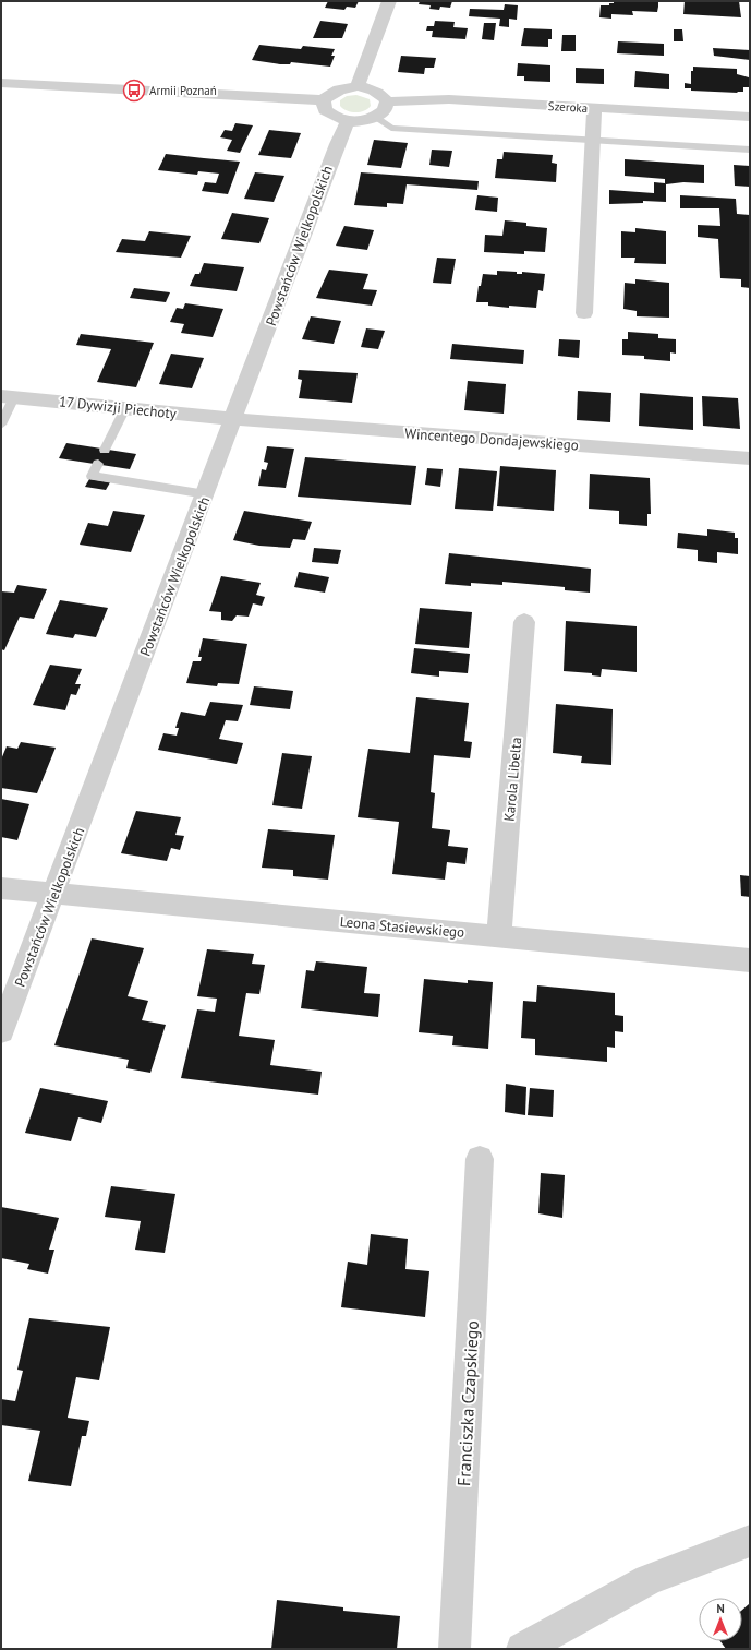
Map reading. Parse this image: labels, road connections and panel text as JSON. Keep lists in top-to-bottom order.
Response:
{
  "streets": {
    "street": [
      "Szeroka",
      "Powstańców Wielkopolskich",
      "17 Dywizji Piechoty",
      "Wincentego Dondajewskiego",
      "Karola Libelta",
      "Leona Stasiewskiego",
      "Franciszka Czapskiego"
    ]
  },
  "crossings": [
    ["Powstańców Wielkopolskich", "17 Dywizji Piechoty"],
    ["Powstańców Wielkopolskich", "Wincentego Dondajewskiego"],
    ["Powstańców Wielkopolskich", "Leona Stasiewskiego"],
    ["17 Dywizji Piechoty", "Wincentego Dondajewskiego"],
    ["Karola Libelta", "Leona Stasiewskiego"]
  ],
  "places": {
    "bus stop": ["Armii Poznań"]
  },
  "north": "top"
}
